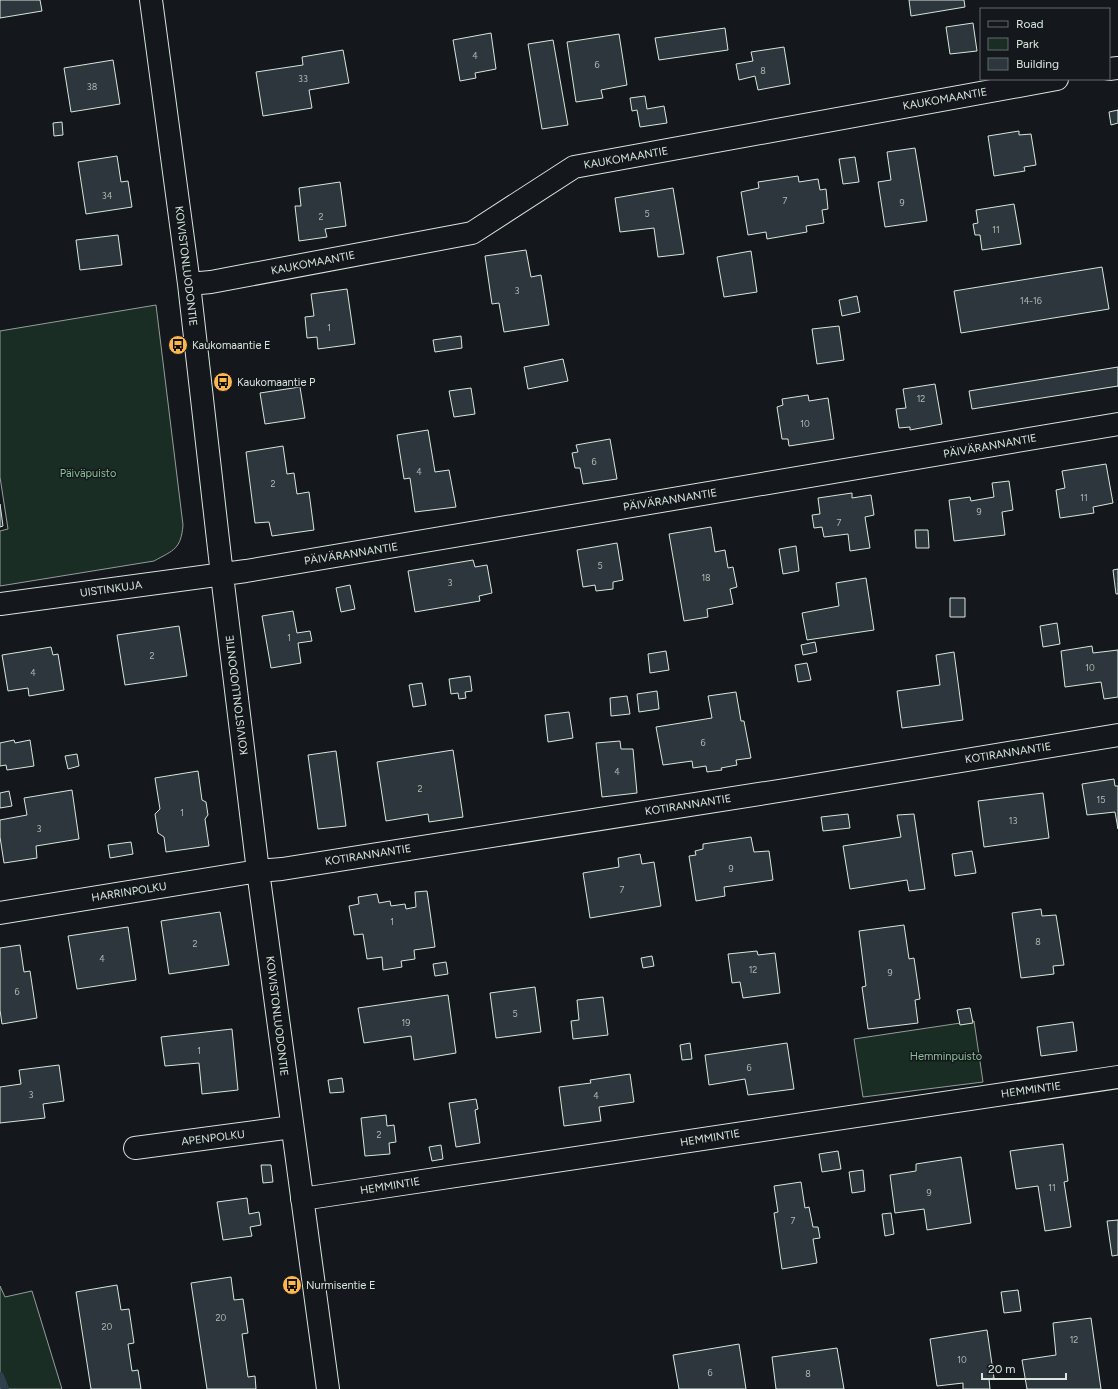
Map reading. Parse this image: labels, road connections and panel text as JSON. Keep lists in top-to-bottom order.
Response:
{
  "streets": {
    "street": [
      "KAUKOMAANTIE",
      "KOIVISTONLUODONTIE",
      "PÄIVÄRANNANTIE",
      "UISTINKUJA",
      "KOTIRANNANTIE",
      "HARRINPOLKU",
      "HEMMINTIE",
      "APENPOLKU"
    ]
  },
  "crossings": [
    ["KAUKOMAANTIE", "KOIVISTONLUODONTIE"],
    ["KOIVISTONLUODONTIE", "PÄIVÄRANNANTIE"],
    ["KOIVISTONLUODONTIE", "UISTINKUJA"],
    ["KOIVISTONLUODONTIE", "KOTIRANNANTIE"],
    ["KOIVISTONLUODONTIE", "HARRINPOLKU"],
    ["KOIVISTONLUODONTIE", "HEMMINTIE"],
    ["KOIVISTONLUODONTIE", "APENPOLKU"],
    ["PÄIVÄRANNANTIE", "UISTINKUJA"],
    ["KOTIRANNANTIE", "HARRINPOLKU"]
  ],
  "parks": ["Päiväpuisto", "Hemminpuisto"],
  "places": {
    "bus stop": ["Kaukomaantie E", "Kaukomaantie P", "Nurmisentie E"]
  },
  "house_numbers": [
    "4",
    "6",
    "8",
    "33",
    "38",
    "34",
    "7",
    "9",
    "5",
    "2",
    "11",
    "3",
    "14-16",
    "1",
    "12",
    "10",
    "6",
    "4",
    "2",
    "11",
    "9",
    "7",
    "5",
    "18",
    "3",
    "1",
    "2",
    "10",
    "4",
    "6",
    "4",
    "2",
    "15",
    "1",
    "13",
    "3",
    "9",
    "7",
    "1",
    "8",
    "2",
    "4",
    "12",
    "9",
    "6",
    "5",
    "19",
    "1",
    "6",
    "3",
    "4",
    "2",
    "11",
    "9",
    "7",
    "20",
    "20",
    "12",
    "10",
    "6",
    "8"
  ],
  "legend": ["Road", "Park", "Building"],
  "scale_bar": "20 m"
}
